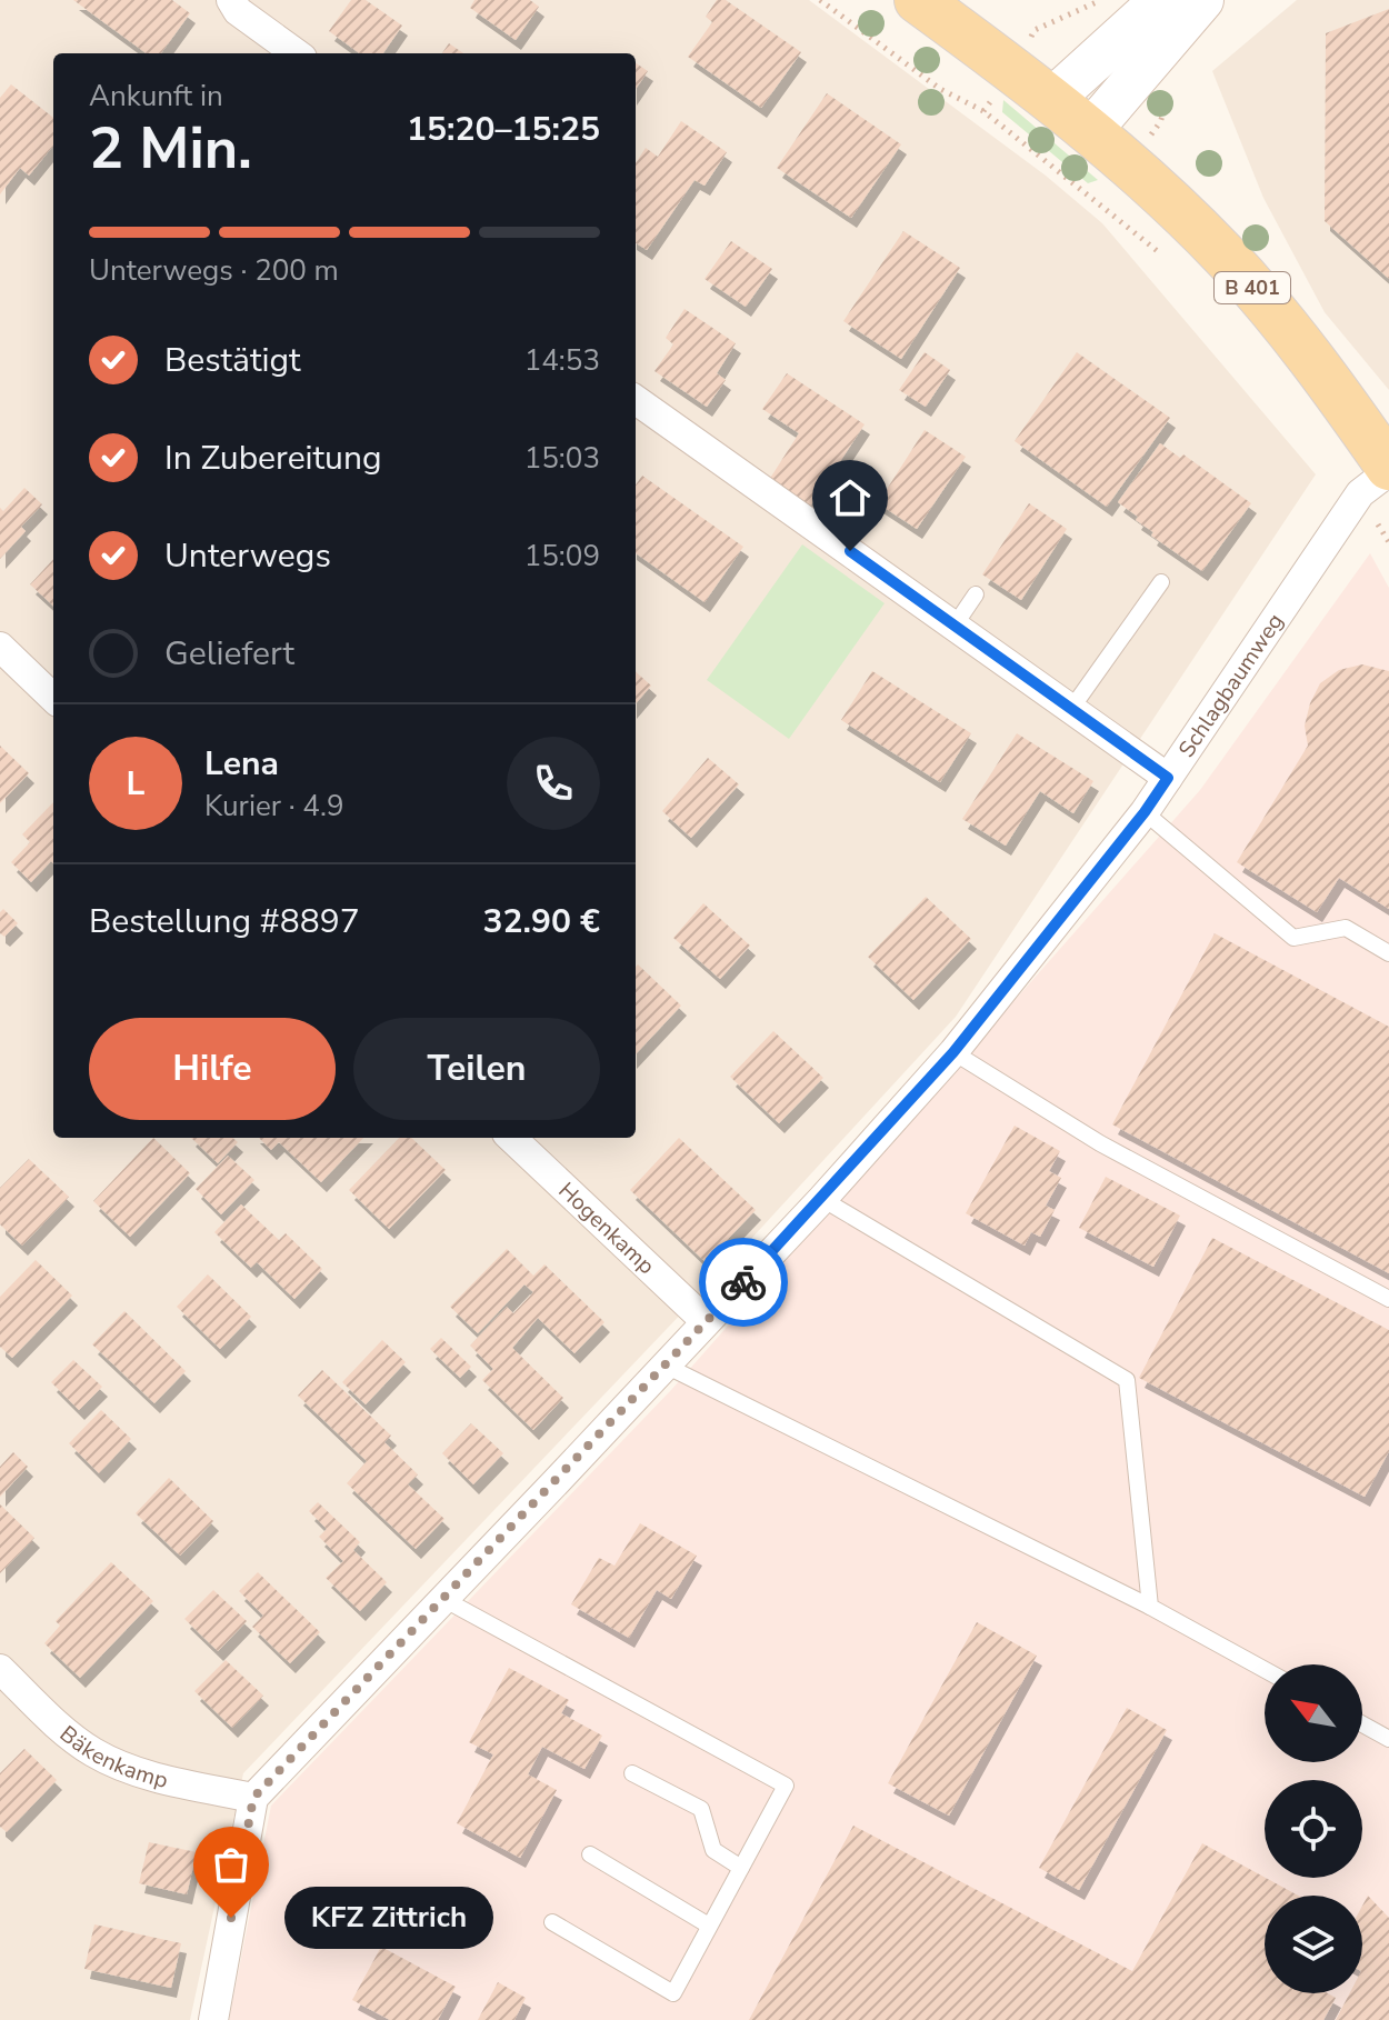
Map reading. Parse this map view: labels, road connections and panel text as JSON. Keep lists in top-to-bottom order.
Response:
{
  "streets": {
    "main road": ["B 401"],
    "street": ["Schlagbaumweg", "Hogenkamp", "Bäkenkamp"]
  },
  "crossings": [
    ["B 401", "Schlagbaumweg"],
    ["Schlagbaumweg", "Hogenkamp"],
    ["Schlagbaumweg", "Bäkenkamp"]
  ],
  "places": ["KFZ Zittrich"],
  "north": "top left",
  "page": {
    "heading": ["2 Min.", "Ankunft in", "15:20–15:25"],
    "panel": [
      "Lena",
      "Kurier · 4.9",
      "Bestellung #8897",
      "32.90 €"
    ],
    "bar": "Unterwegs · 200 m",
    "list": [
      ["Bestätigt", "14:53"],
      ["In Zubereitung", "15:03"],
      ["Unterwegs", "15:09"],
      "Geliefert"
    ],
    "round": "L",
    "buttons": ["Hilfe", "Teilen"],
    "bubble": "KFZ Zittrich"
  }
}
